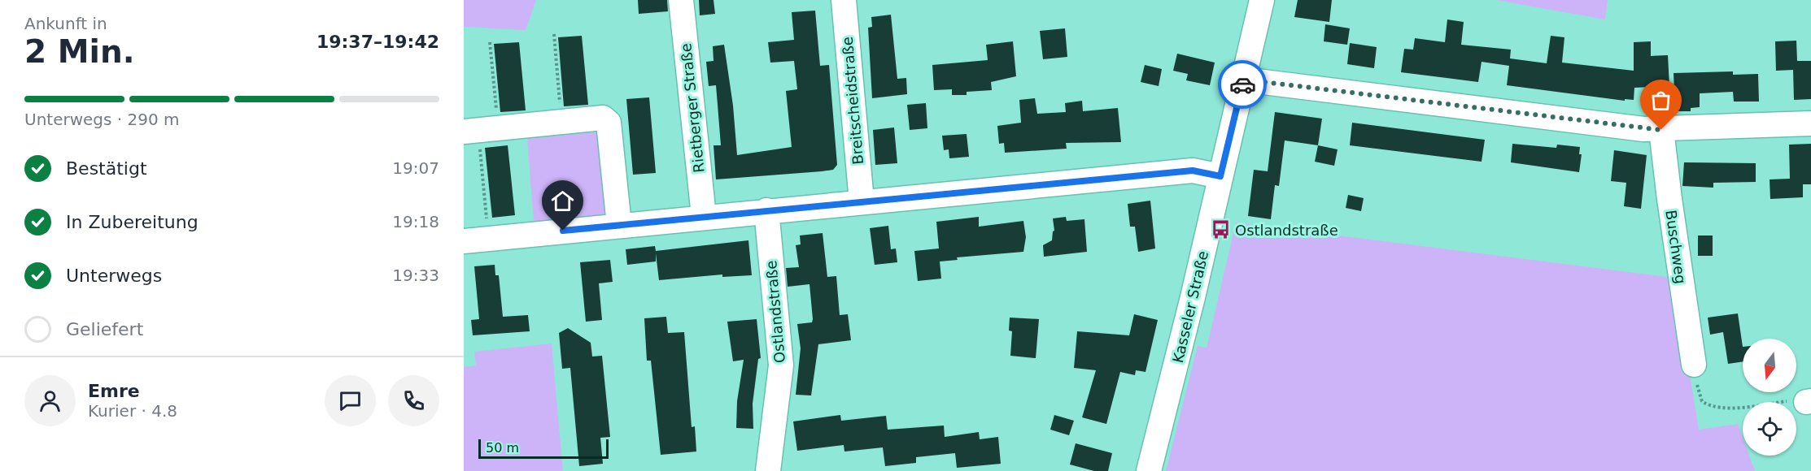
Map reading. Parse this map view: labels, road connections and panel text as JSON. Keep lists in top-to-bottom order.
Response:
{
  "streets": {
    "street": [
      "Breitscheidstraße",
      "Rietberger Straße",
      "Buschweg",
      "Kasseler Straße",
      "Ostlandstraße"
    ]
  },
  "places": {
    "bus stop": ["Ostlandstraße"]
  },
  "scale_bar": "50 m",
  "north": "bottom",
  "page": {
    "heading": ["2 Min.", "Ankunft in", "19:37–19:42"],
    "panel": ["Emre", "Kurier · 4.8"],
    "bar": "Unterwegs · 290 m",
    "list": [
      ["Bestätigt", "19:07"],
      ["In Zubereitung", "19:18"],
      ["Unterwegs", "19:33"],
      "Geliefert"
    ],
    "scale": "50 m"
  }
}
